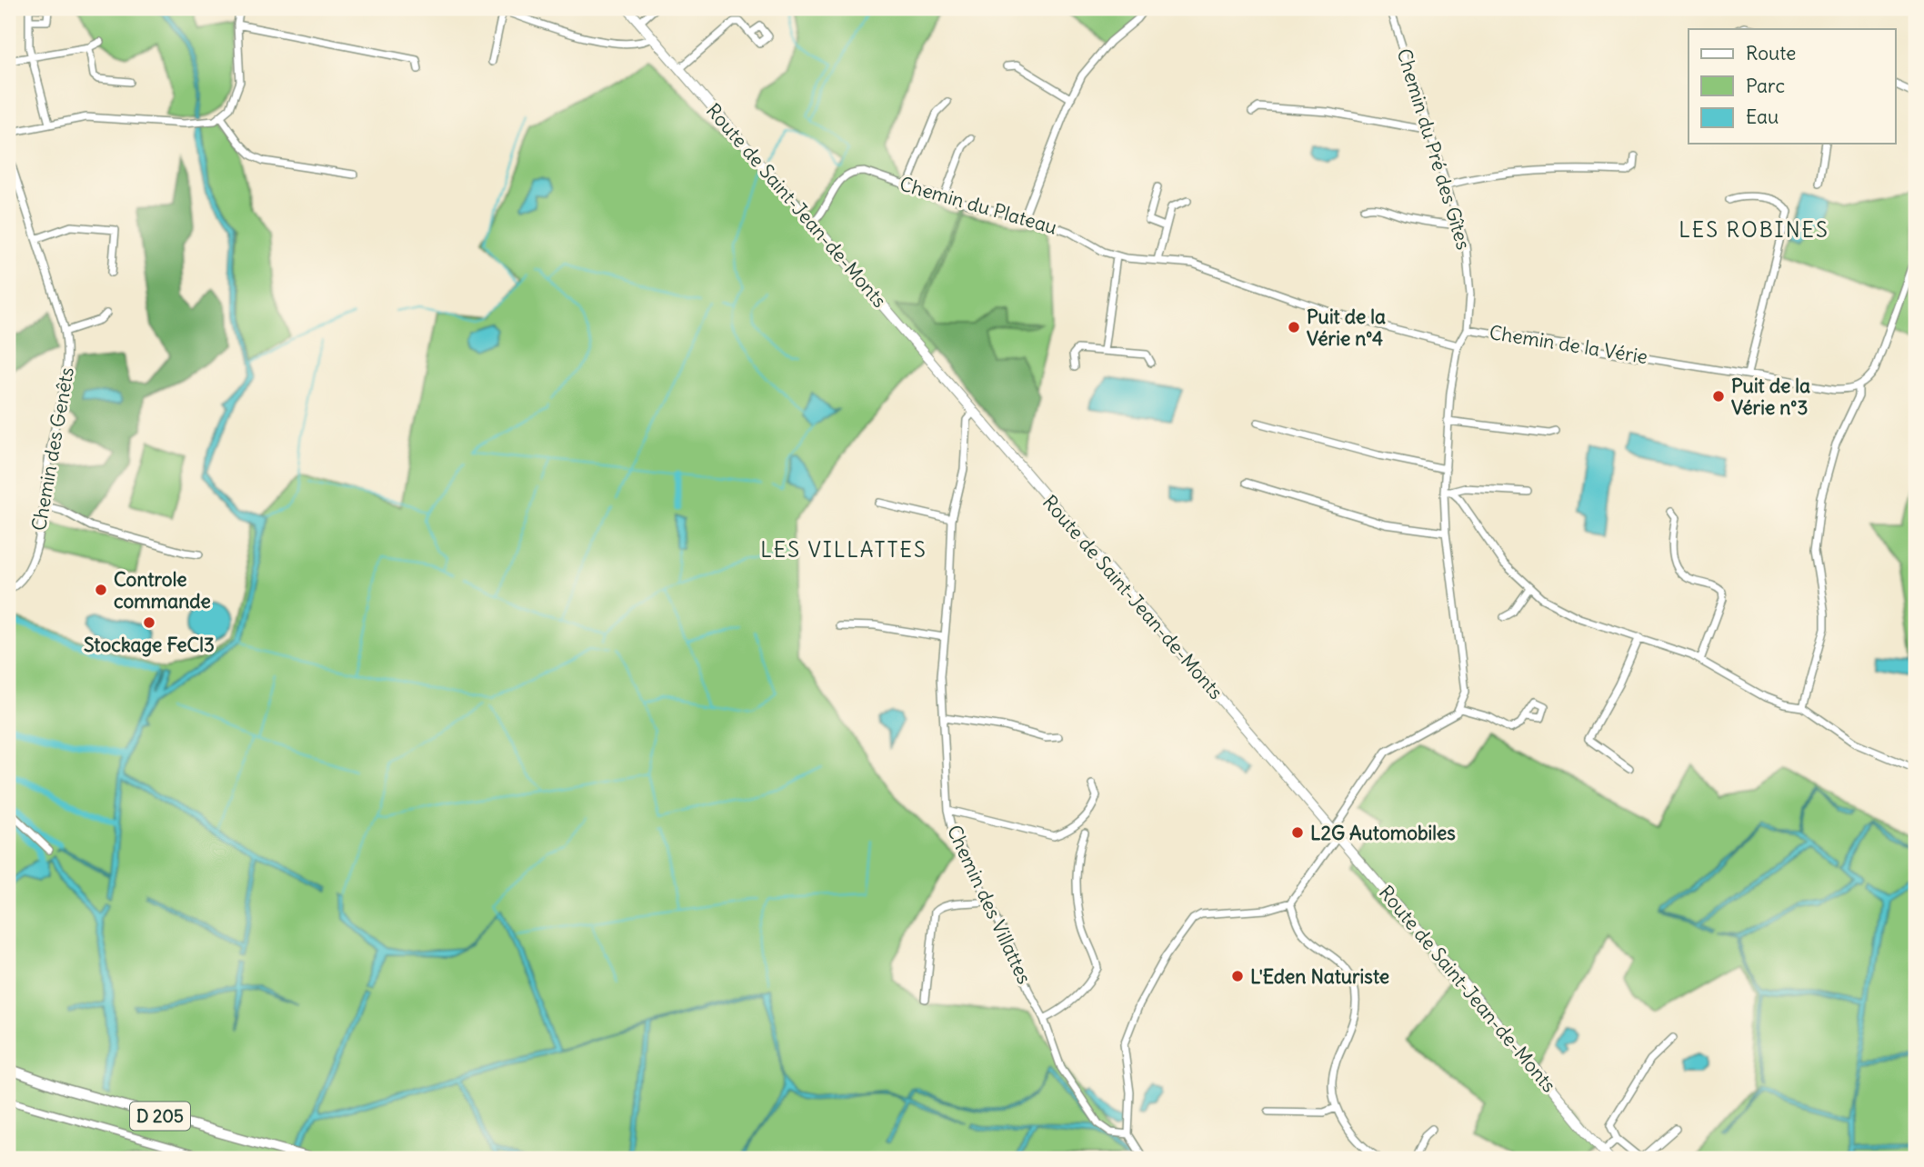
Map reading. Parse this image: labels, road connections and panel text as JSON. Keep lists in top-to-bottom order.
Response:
{
  "streets": {
    "main road": ["Route de Saint-Jean-de-Monts", "D 205"],
    "street": [
      "Chemin du Pré des Gîtes",
      "Chemin du Plateau",
      "Chemin de la Vérie",
      "Chemin des Genêts",
      "Chemin des Villattes"
    ]
  },
  "crossings": [
    ["Chemin du Pré des Gîtes", "Chemin de la Vérie"],
    ["Route de Saint-Jean-de-Monts", "Chemin du Plateau"],
    ["Route de Saint-Jean-de-Monts", "Chemin des Villattes"],
    ["Chemin du Plateau", "Chemin de la Vérie"]
  ],
  "districts": ["LES ROBINES", "LES VILLATTES"],
  "places": [
    "Puit de la Vérie n°4",
    "Puit de la Vérie n°3",
    "Controle commande",
    "Stockage FeCl3",
    "L2G Automobiles",
    "L'Eden Naturiste"
  ],
  "legend": ["Route", "Parc", "Eau"]
}
